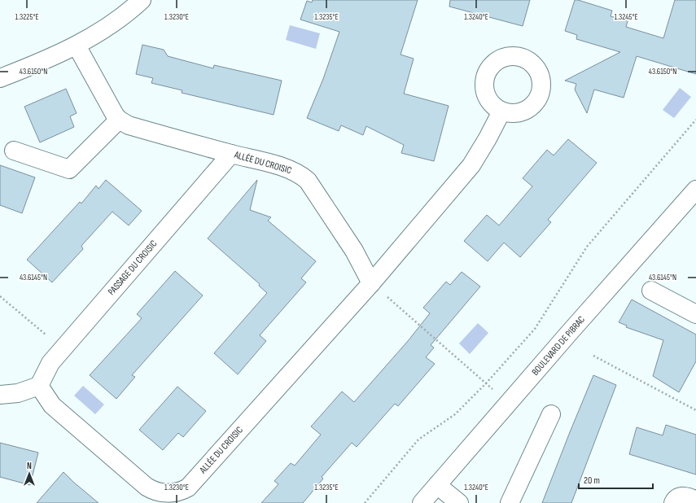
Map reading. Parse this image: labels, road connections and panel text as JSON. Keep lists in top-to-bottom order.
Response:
{
  "streets": {
    "street": ["ALLÉE DU CROISIC", "PASSAGE DU CROISIC", "BOULEVARD DE PIBRAC"]
  },
  "crossings": [
    ["ALLÉE DU CROISIC", "PASSAGE DU CROISIC"]
  ],
  "scale_bar": "20 m",
  "north": "top",
  "coordinates": [
    "1.3225°E",
    "1.3230°E",
    "1.3235°E",
    "1.3240°E",
    "1.3245°E",
    "43.6150°N",
    "43.6145°N"
  ]
}
